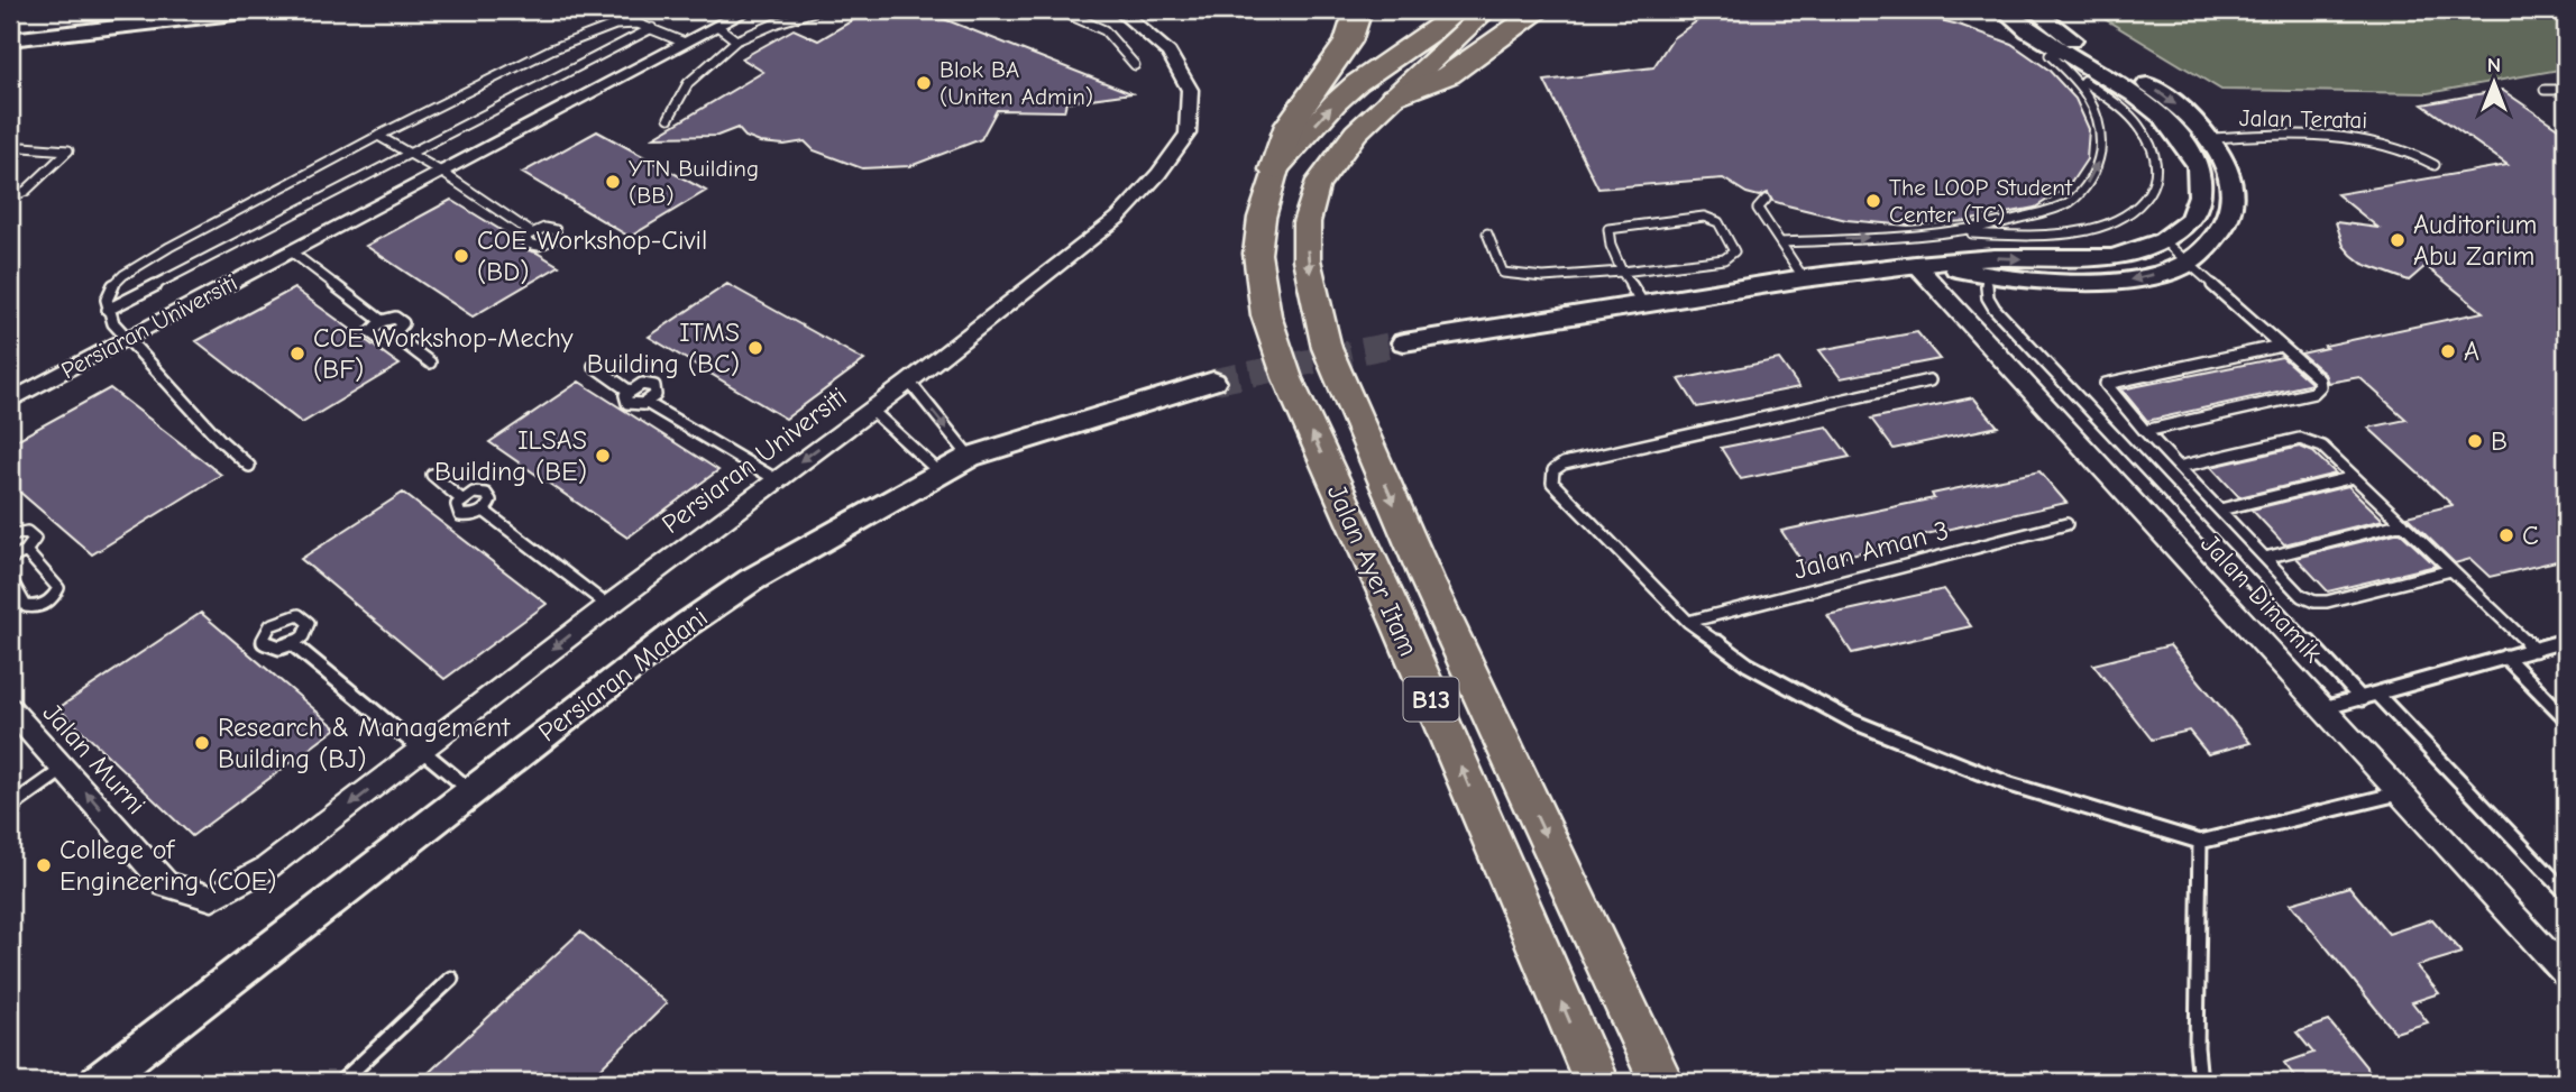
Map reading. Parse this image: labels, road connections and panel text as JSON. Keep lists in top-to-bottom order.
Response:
{
  "streets": {
    "main road": ["Jalan Ayer Itam", "B13"],
    "street": [
      "Persiaran Universiti",
      "Jalan Dinamik",
      "Persiaran Madani",
      "Jalan Murni"
    ],
    "lane": ["Jalan Teratai", "Jalan Aman 3"]
  },
  "crossings": [
    ["Persiaran Universiti", "Jalan Murni"],
    ["Jalan Ayer Itam", "B13"]
  ],
  "one_way": ["Jalan Murni"],
  "places": [
    "Blok BA (Uniten Admin)",
    "YTN Building (BB)",
    "The LOOP Student Center (TC)",
    "Auditorium Abu Zarim",
    "COE Workshop-Civil (BD)",
    "ITMS Building (BC)",
    "A",
    "COE Workshop-Mechy (BF)",
    "B",
    "ILSAS Building (BE)",
    "C",
    "Research & Management Building (BJ)",
    "College of Engineering (COE)"
  ],
  "north": "top"
}
